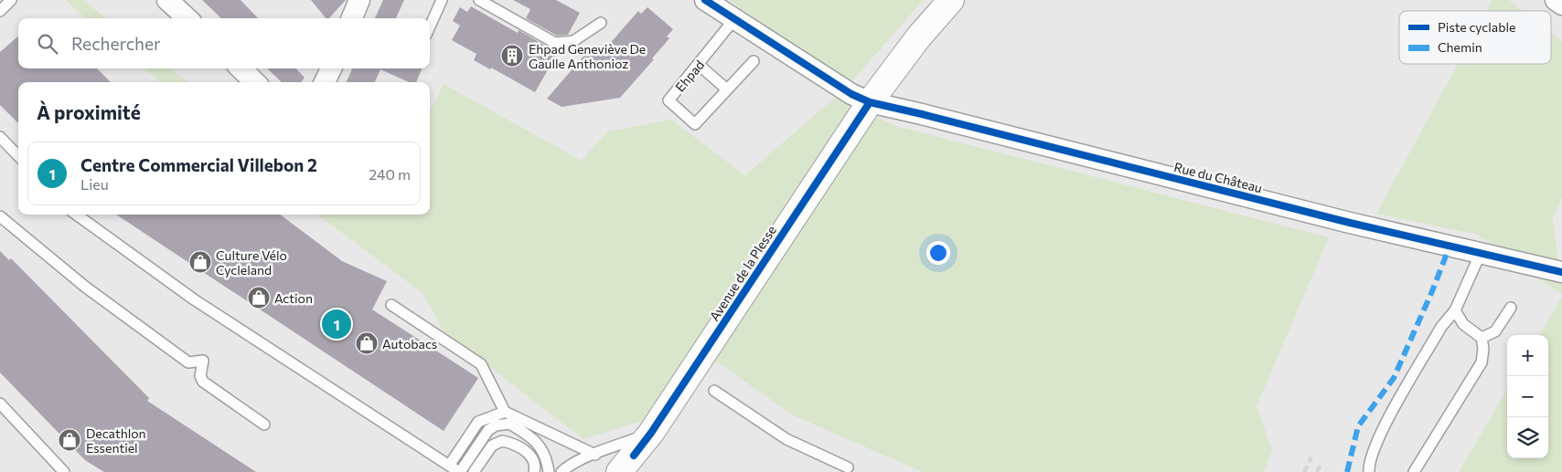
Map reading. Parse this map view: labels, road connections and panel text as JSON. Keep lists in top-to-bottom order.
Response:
{
  "streets": {
    "main road": ["Avenue de la Plesse"],
    "street": ["Rue du Château"],
    "lane": ["Ehpad"]
  },
  "crossings": [
    ["Ehpad", "Rue du Château"],
    ["Rue du Château", "Avenue de la Plesse"]
  ],
  "places": {
    "building": ["Ehpad Geneviève De Gaulle Anthonioz"],
    "shop": [
      "Culture Vélo Cycleland",
      "Action",
      "Autobacs",
      "Decathlon Essentiel"
    ]
  },
  "legend": ["Piste cyclable", "Chemin"],
  "page": {
    "search": "Rechercher",
    "heading": "À proximité",
    "list": [
      {
        "mark": "1",
        "name": "Centre Commercial Villebon 2",
        "note": "Lieu",
        "value": "240 m"
      }
    ],
    "pins": "1",
    "map_buttons": ["+", "−"]
  }
}
